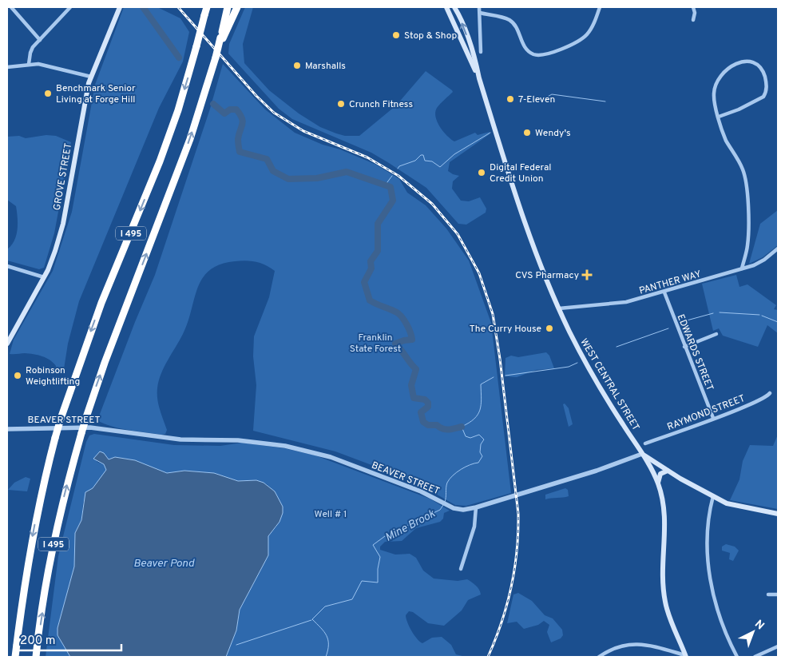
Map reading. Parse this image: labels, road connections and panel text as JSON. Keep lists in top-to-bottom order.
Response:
{
  "streets": {
    "highway": ["I 495"],
    "main road": ["GROVE STREET", "WEST CENTRAL STREET"],
    "street": [
      "PANTHER WAY",
      "EDWARDS STREET",
      "RAYMOND STREET",
      "BEAVER STREET"
    ]
  },
  "crossings": [
    ["PANTHER WAY", "EDWARDS STREET"],
    ["PANTHER WAY", "WEST CENTRAL STREET"],
    ["EDWARDS STREET", "RAYMOND STREET"],
    ["WEST CENTRAL STREET", "BEAVER STREET"]
  ],
  "water": ["Mine Brook", "Beaver Pond"],
  "parks": ["Franklin State Forest", "Well # 1"],
  "places": {
    "other": [
      "Stop & Shop",
      "Marshalls",
      "Benchmark Senior Living at Forge Hill",
      "7-Eleven",
      "Crunch Fitness",
      "Wendy's",
      "Digital Federal Credit Union",
      "The Curry House",
      "Robinson Weightlifting"
    ],
    "health": ["CVS Pharmacy"]
  },
  "scale_bar": "200 m",
  "north": "top right"
}
